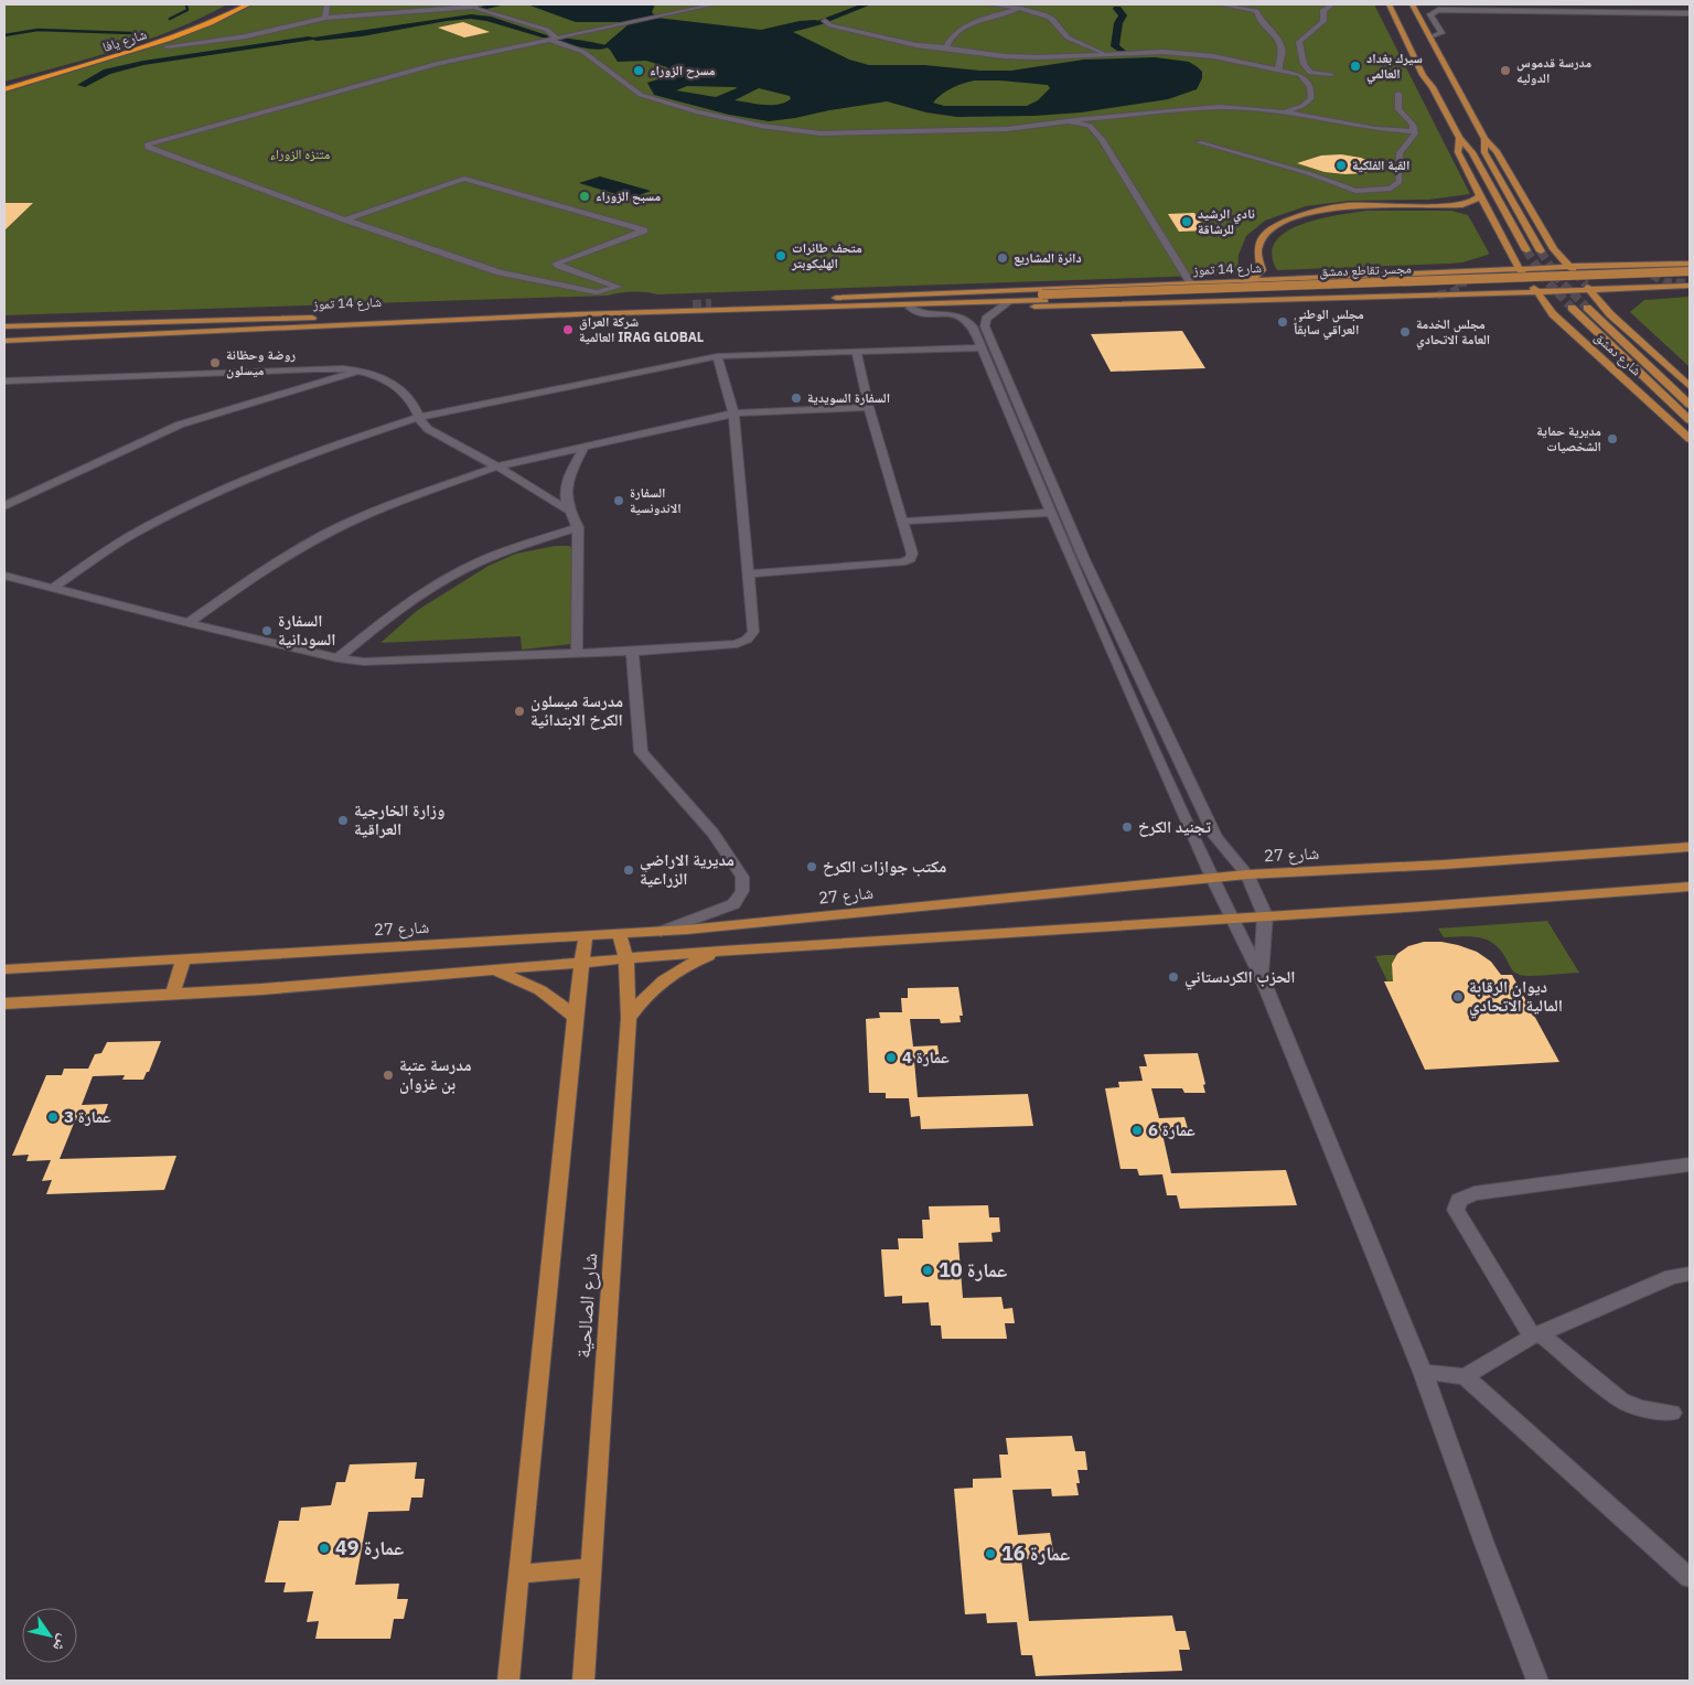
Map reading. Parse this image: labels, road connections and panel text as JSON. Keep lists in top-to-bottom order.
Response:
{
  "streets": {
    "highway": ["شارع يافا"],
    "main road": [
      "شارع 14 تموز",
      "مجسر تقاطع دمشق",
      "شارع دمشق",
      "شارع 27",
      "شارع الصالحية"
    ]
  },
  "crossings": [
    ["شارع 14 تموز", "مجسر تقاطع دمشق"],
    ["شارع 14 تموز", "شارع دمشق"],
    ["شارع 27", "شارع الصالحية"]
  ],
  "parks": ["متنزه الزوراء"],
  "places": [
    "سيرك بغداد العالمي",
    "مسرح الزوراء",
    "مدرسة قدموس الدوليه",
    "القبة الفلكية",
    "مسبح الزوراء",
    "نادي الرشيد للرشاقة",
    "متحف طائرات الهليكوبتر",
    "دائرة المشاريع",
    "مجلس الوطني العراقي سابقاً",
    "شركة العراق العالمية IRAG GLOBAL",
    "مجلس الخدمة العامة الاتحادي",
    "روضة وحظانة ميسلون",
    "السفارة السويدية",
    "مديرية حماية الشخصيات",
    "السفارة الاندونسية",
    "السفارة السودانية",
    "مدرسة ميسلون الكرخ الابتدائية",
    "وزارة الخارجية العراقية",
    "تجنيد الكرخ",
    "مكتب جوازات الكرخ",
    "مديرية الاراضي الزراعية",
    "الحزب الكردستاني",
    "ديوان الرقابة المالية الاتحادي",
    "عمارة 4",
    "مدرسة عتبة بن غزوان",
    "عمارة 3",
    "عمارة 6",
    "عمارة 10",
    "عمارة 49",
    "عمارة 16"
  ],
  "north": "bottom right"
}
